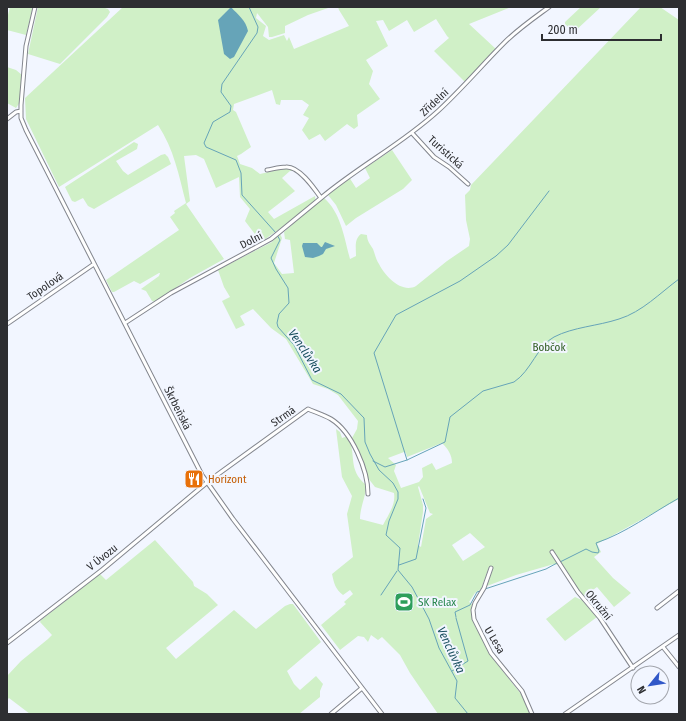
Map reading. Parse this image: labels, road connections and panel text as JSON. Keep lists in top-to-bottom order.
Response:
{
  "streets": {
    "street": [
      "Zřídelní",
      "Turistická",
      "Dolní",
      "Topolová",
      "Škrbeňská",
      "Strmá",
      "V Úvozu",
      "Okružní",
      "U Lesa"
    ]
  },
  "crossings": [
    ["Zřídelní", "Turistická"],
    ["Zřídelní", "Dolní"],
    ["Dolní", "Škrbeňská"],
    ["Topolová", "Škrbeňská"],
    ["Škrbeňská", "Strmá"],
    ["Škrbeňská", "V Úvozu"],
    ["Strmá", "V Úvozu"]
  ],
  "water": ["Venclůvka"],
  "parks": ["Bobčok"],
  "places": {
    "restaurant": ["Horizont"],
    "sports": ["SK Relax"]
  },
  "scale_bar": "200 m",
  "north": "bottom left"
}
